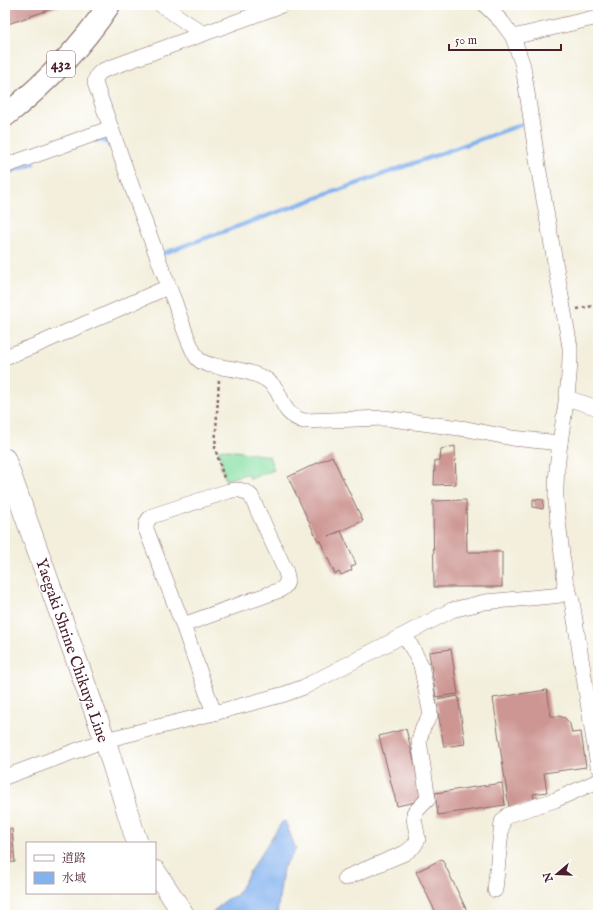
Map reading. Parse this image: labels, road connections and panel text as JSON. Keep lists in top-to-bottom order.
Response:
{
  "streets": {
    "highway": ["432"],
    "main road": ["Yaegaki Shrine Chikuya Line"]
  },
  "legend": ["道路", "水域"],
  "scale_bar": "50 m",
  "north": "left"
}
